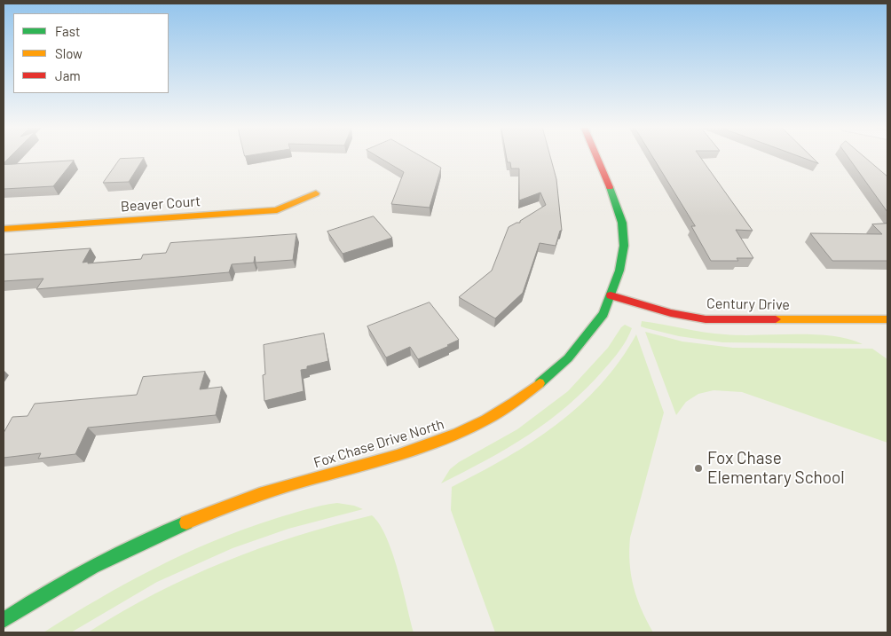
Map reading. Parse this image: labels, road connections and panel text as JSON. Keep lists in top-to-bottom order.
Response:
{
  "streets": {
    "street": ["Beaver Court", "Century Drive", "Fox Chase Drive North"]
  },
  "crossings": [
    ["Century Drive", "Fox Chase Drive North"]
  ],
  "places": ["Fox Chase Elementary School"],
  "legend": ["Fast", "Slow", "Jam"]
}
